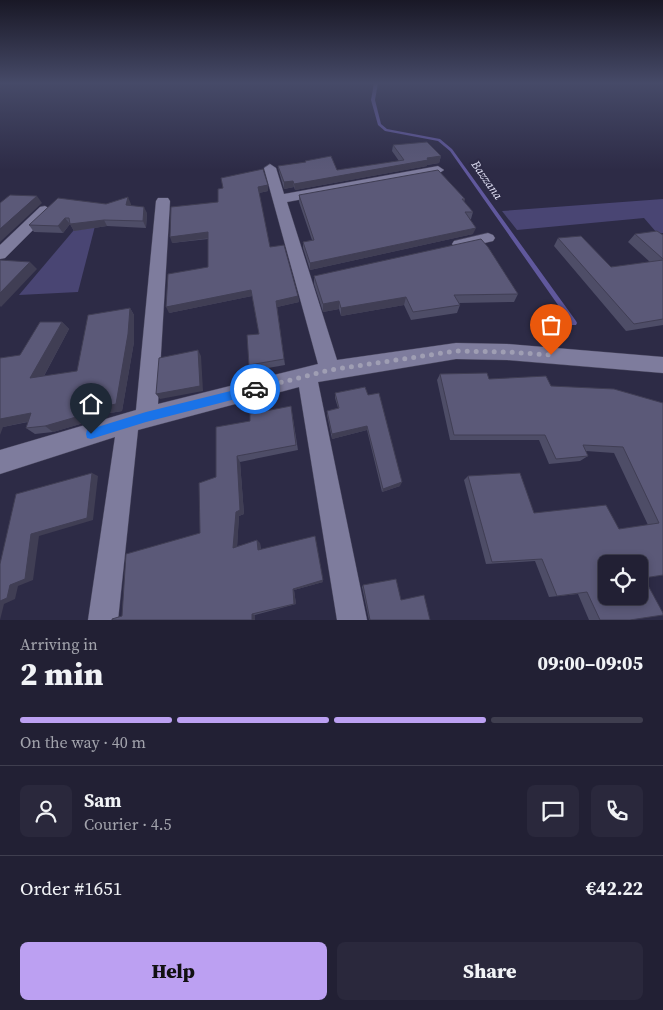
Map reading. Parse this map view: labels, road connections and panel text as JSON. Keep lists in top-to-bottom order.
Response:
{
  "water": ["Bazzana"],
  "page": {
    "heading": ["2 min", "Arriving in", "09:00–09:05"],
    "panel": [
      "Sam",
      "Courier · 4.5",
      "Order #1651",
      "€42.22"
    ],
    "bar": "On the way · 40 m",
    "buttons": ["Help", "Share"]
  }
}
